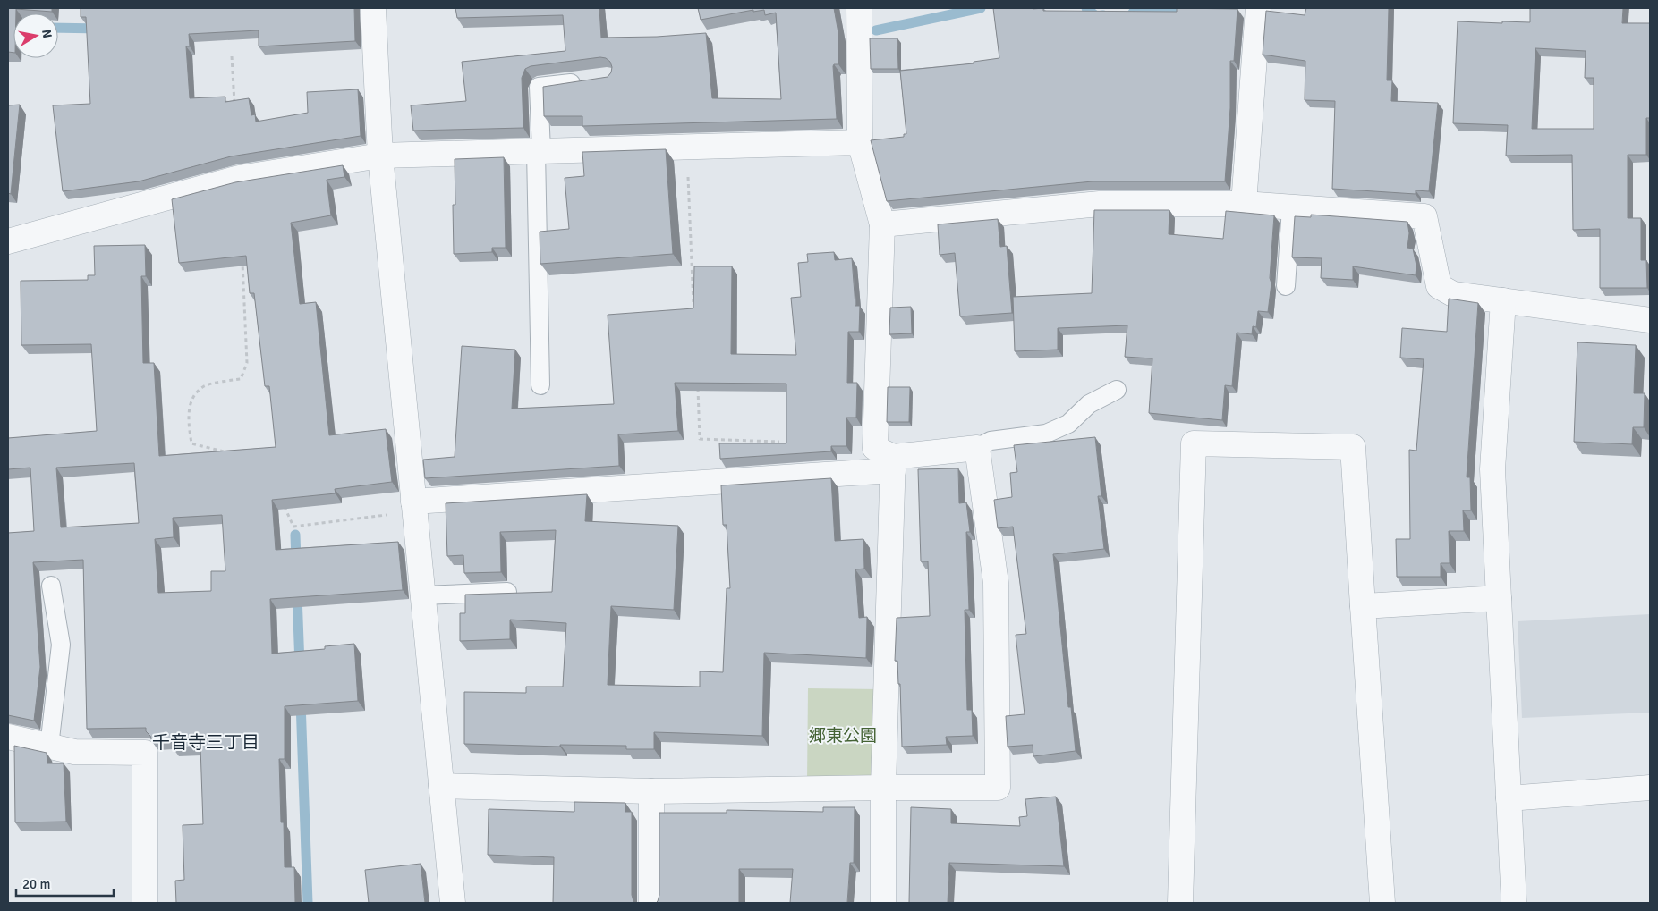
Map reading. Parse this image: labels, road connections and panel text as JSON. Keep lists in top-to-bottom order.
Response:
{
  "districts": ["千音寺三丁目"],
  "parks": ["郷東公園"],
  "scale_bar": "20 m",
  "north": "right"
}
